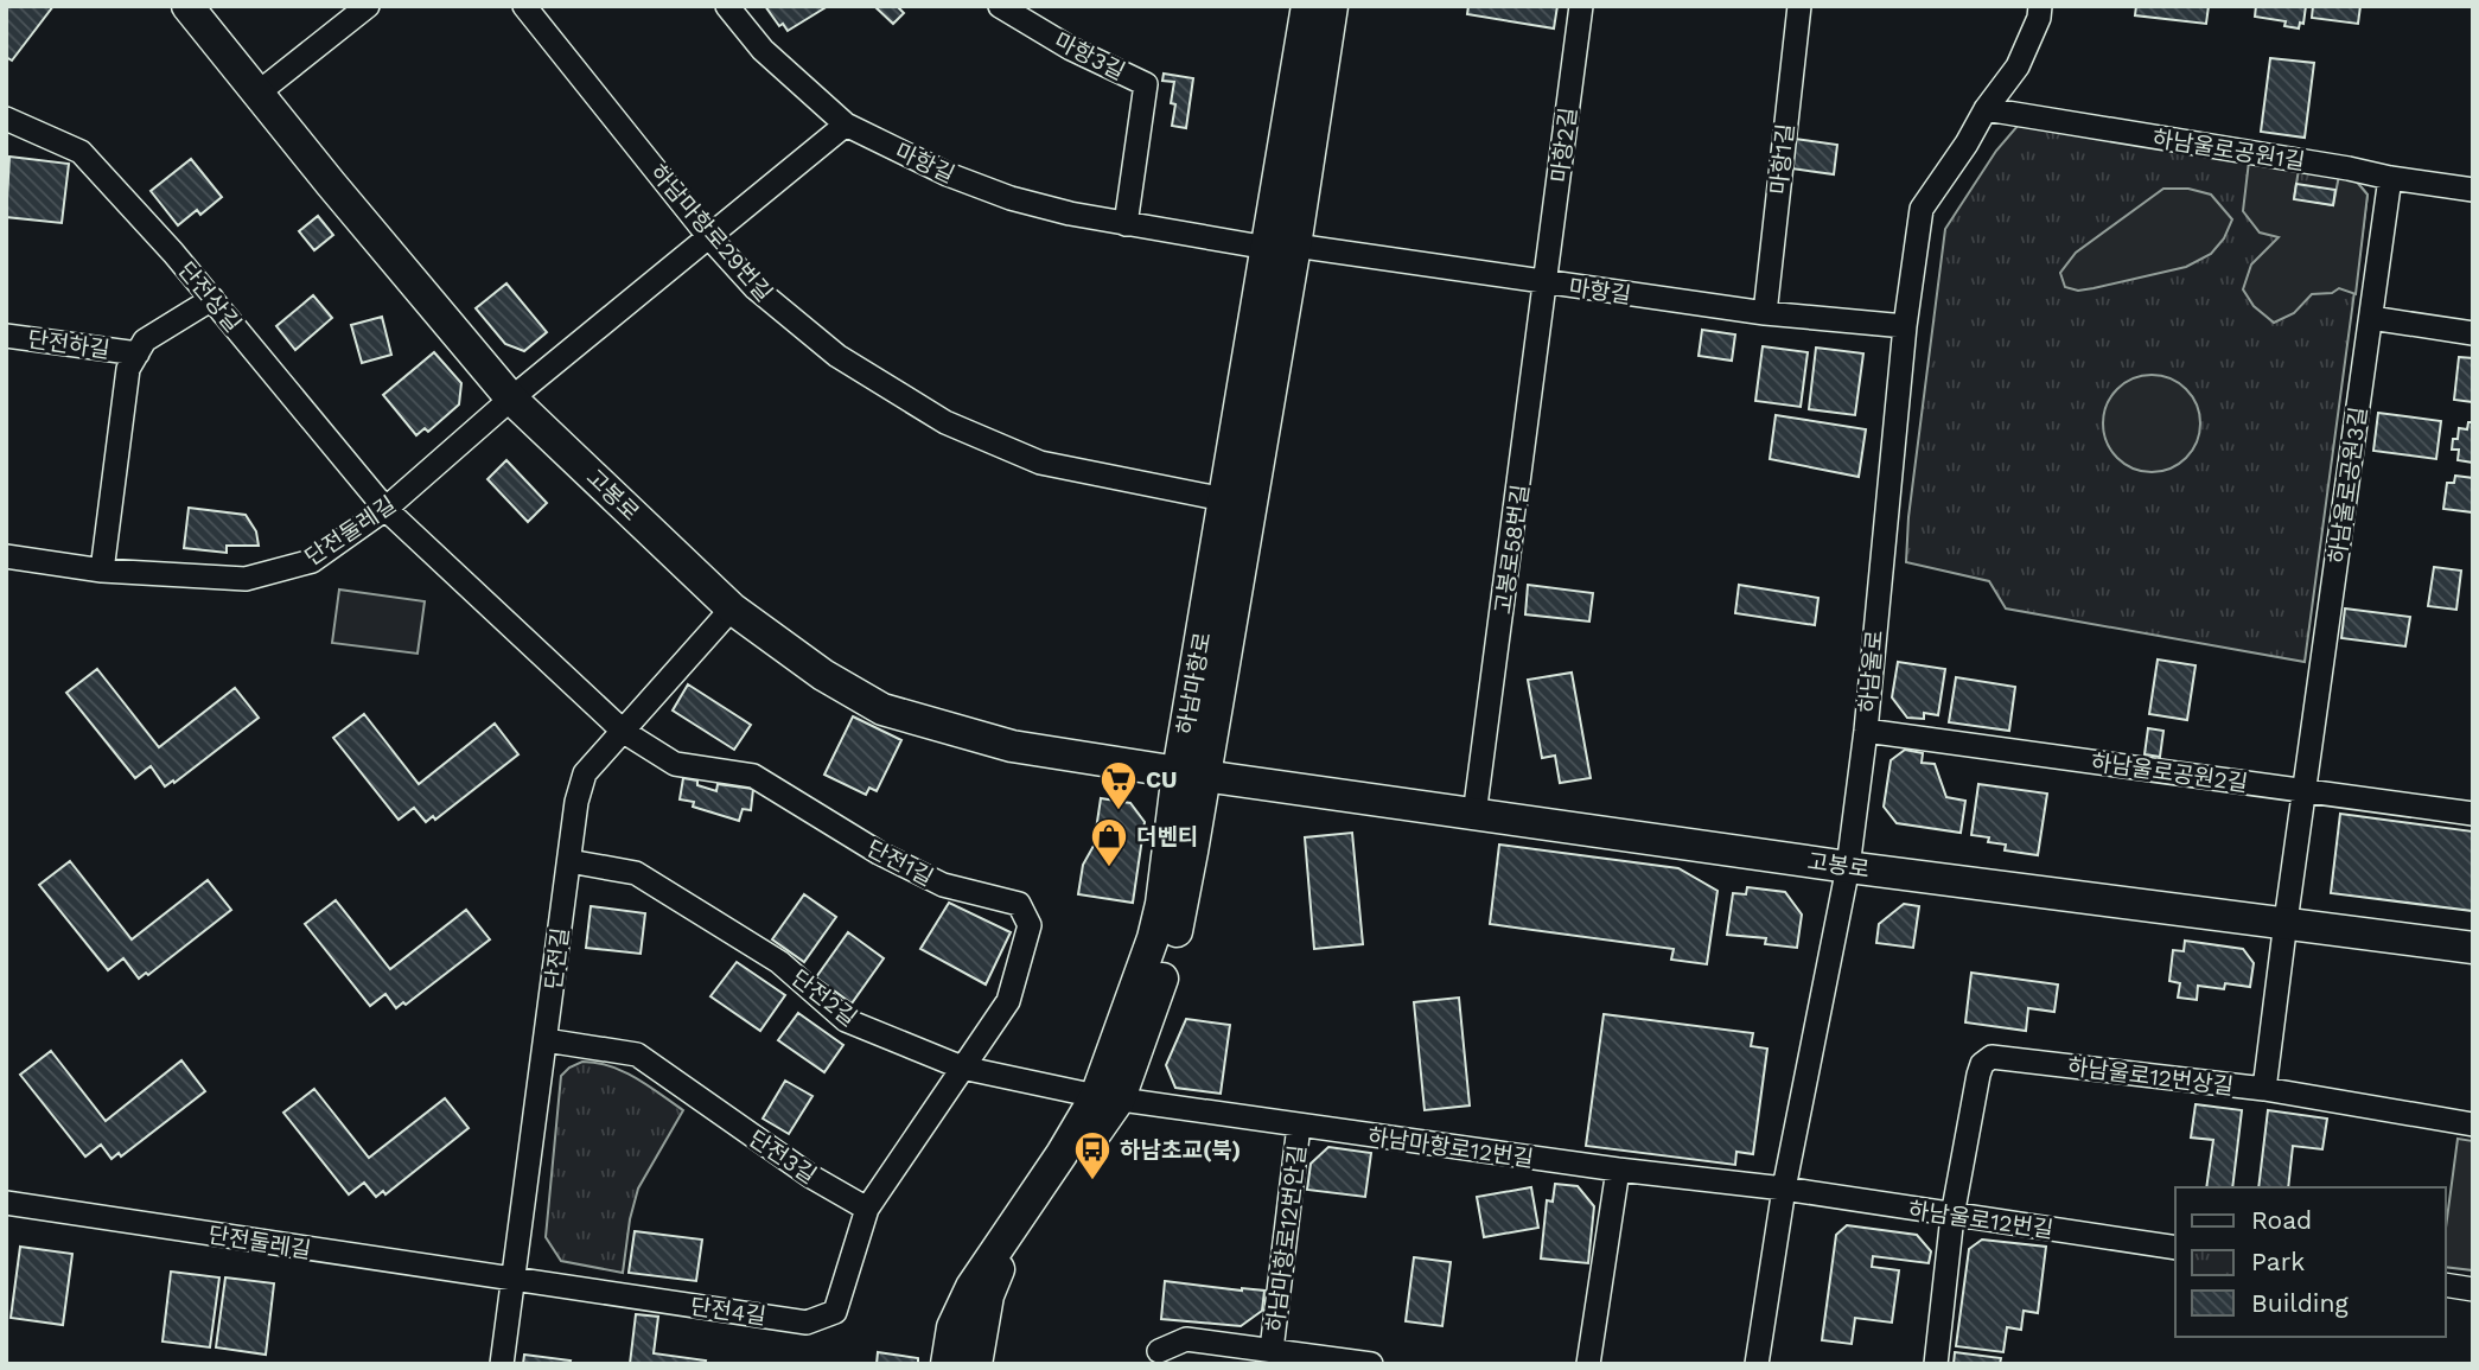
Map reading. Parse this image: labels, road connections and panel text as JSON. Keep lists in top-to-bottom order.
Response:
{
  "streets": {
    "main road": ["고봉로", "하남마항로"],
    "street": [
      "마항3길",
      "마항2길",
      "하남울로공원1길",
      "마항1길",
      "마항길",
      "하남마항로29번길",
      "단전상길",
      "단전하길",
      "하남울로공원3길",
      "단전둘레길",
      "고봉로58번길",
      "하남울로",
      "하남울로공원2길",
      "단전1길",
      "단전길",
      "단전2길",
      "하남울로12번상길",
      "하남마항로12번길",
      "단전3길",
      "하남울로12번길",
      "하남마항로12번안길",
      "단전4길"
    ]
  },
  "crossings": [
    ["마항3길", "마항길"],
    ["마항2길", "마항길"],
    ["마항2길", "고봉로58번길"],
    ["하남울로공원1길", "하남울로공원3길"],
    ["하남울로공원1길", "하남울로"],
    ["마항1길", "마항길"],
    ["마항길", "단전둘레길"],
    ["마항길", "고봉로58번길"],
    ["마항길", "하남울로"],
    ["마항길", "하남마항로"],
    ["하남마항로29번길", "단전둘레길"],
    ["하남마항로29번길", "하남마항로"],
    ["단전상길", "단전하길"],
    ["단전상길", "단전둘레길"],
    ["단전상길", "단전1길"],
    ["단전상길", "단전길"],
    ["하남울로공원3길", "고봉로"],
    ["하남울로공원3길", "하남울로공원2길"],
    ["하남울로공원3길", "하남울로12번상길"],
    ["고봉로", "단전둘레길"],
    ["고봉로", "고봉로58번길"],
    ["고봉로", "하남울로"],
    ["고봉로", "하남마항로"],
    ["고봉로", "단전길"],
    ["단전둘레길", "단전길"],
    ["단전둘레길", "단전4길"],
    ["하남울로", "하남울로공원2길"],
    ["하남울로", "하남마항로12번길"],
    ["하남울로", "하남울로12번길"],
    ["하남마항로", "단전2길"],
    ["하남마항로", "하남마항로12번길"],
    ["단전1길", "단전길"],
    ["단전1길", "단전2길"],
    ["단전길", "단전2길"],
    ["단전길", "단전3길"],
    ["단전길", "단전4길"],
    ["단전2길", "하남마항로12번길"],
    ["하남울로12번상길", "하남울로12번길"],
    ["하남마항로12번길", "하남울로12번길"],
    ["하남마항로12번길", "하남마항로12번안길"],
    ["단전3길", "단전4길"]
  ],
  "places": {
    "supermarket": ["CU"],
    "shop": ["더벤티"],
    "bus stop": ["하남초교(북)"]
  },
  "legend": ["Road", "Park", "Building"]
}
